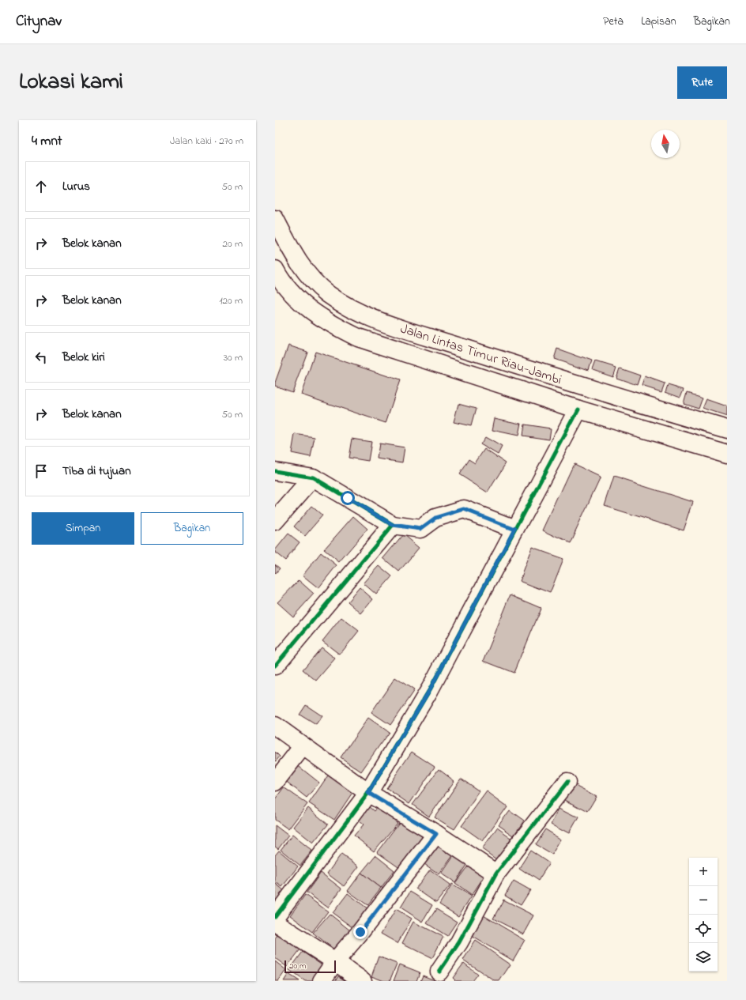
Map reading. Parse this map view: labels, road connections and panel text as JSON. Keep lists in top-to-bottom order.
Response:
{
  "streets": {
    "main road": ["Jalan Lintas Timur Riau-Jambi"]
  },
  "scale_bar": "20 m",
  "north": "top",
  "page": {
    "header": "Citynav",
    "nav": ["Peta", "Lapisan", "Bagikan"],
    "title": "Lokasi kami",
    "buttons": [
      "Rute",
      ["Simpan", "Bagikan"]
    ],
    "heading": ["4 mnt", "Jalan kaki · 270 m"],
    "list": [
      ["Lurus", "50 m"],
      ["Belok kanan", "20 m"],
      ["Belok kanan", "120 m"],
      ["Belok kiri", "30 m"],
      ["Belok kanan", "50 m"],
      "Tiba di tujuan"
    ],
    "map_buttons": ["+", "−"],
    "scale": "20 m"
  }
}
